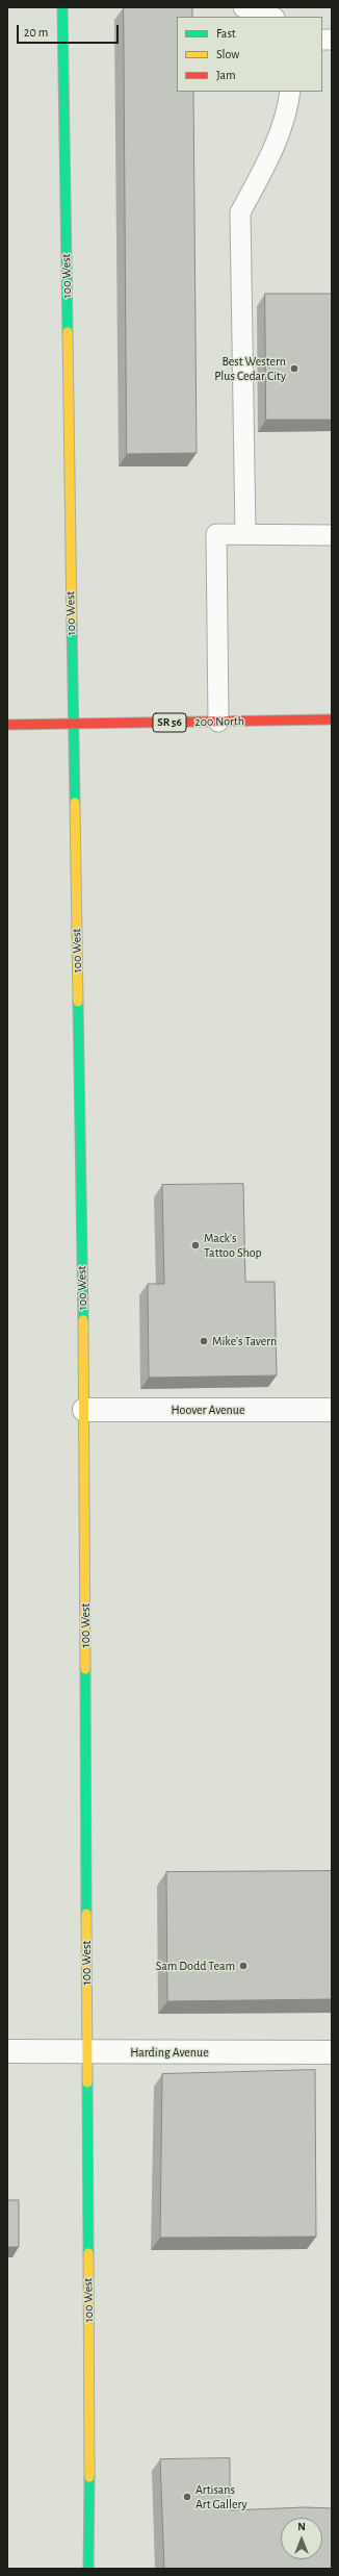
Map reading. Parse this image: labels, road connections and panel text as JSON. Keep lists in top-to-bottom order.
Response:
{
  "streets": {
    "street": [
      "100 West",
      "200 North",
      "SR 56",
      "Hoover Avenue",
      "Harding Avenue"
    ]
  },
  "crossings": [
    ["100 West", "200 North"],
    ["100 West", "Hoover Avenue"],
    ["100 West", "Harding Avenue"]
  ],
  "places": [
    "Best Western Plus Cedar City",
    "Mack's Tattoo Shop",
    "Mike's Tavern",
    "Sam Dodd Team",
    "Artisans Art Gallery"
  ],
  "legend": ["Fast", "Slow", "Jam"],
  "scale_bar": "20 m",
  "north": "top"
}
